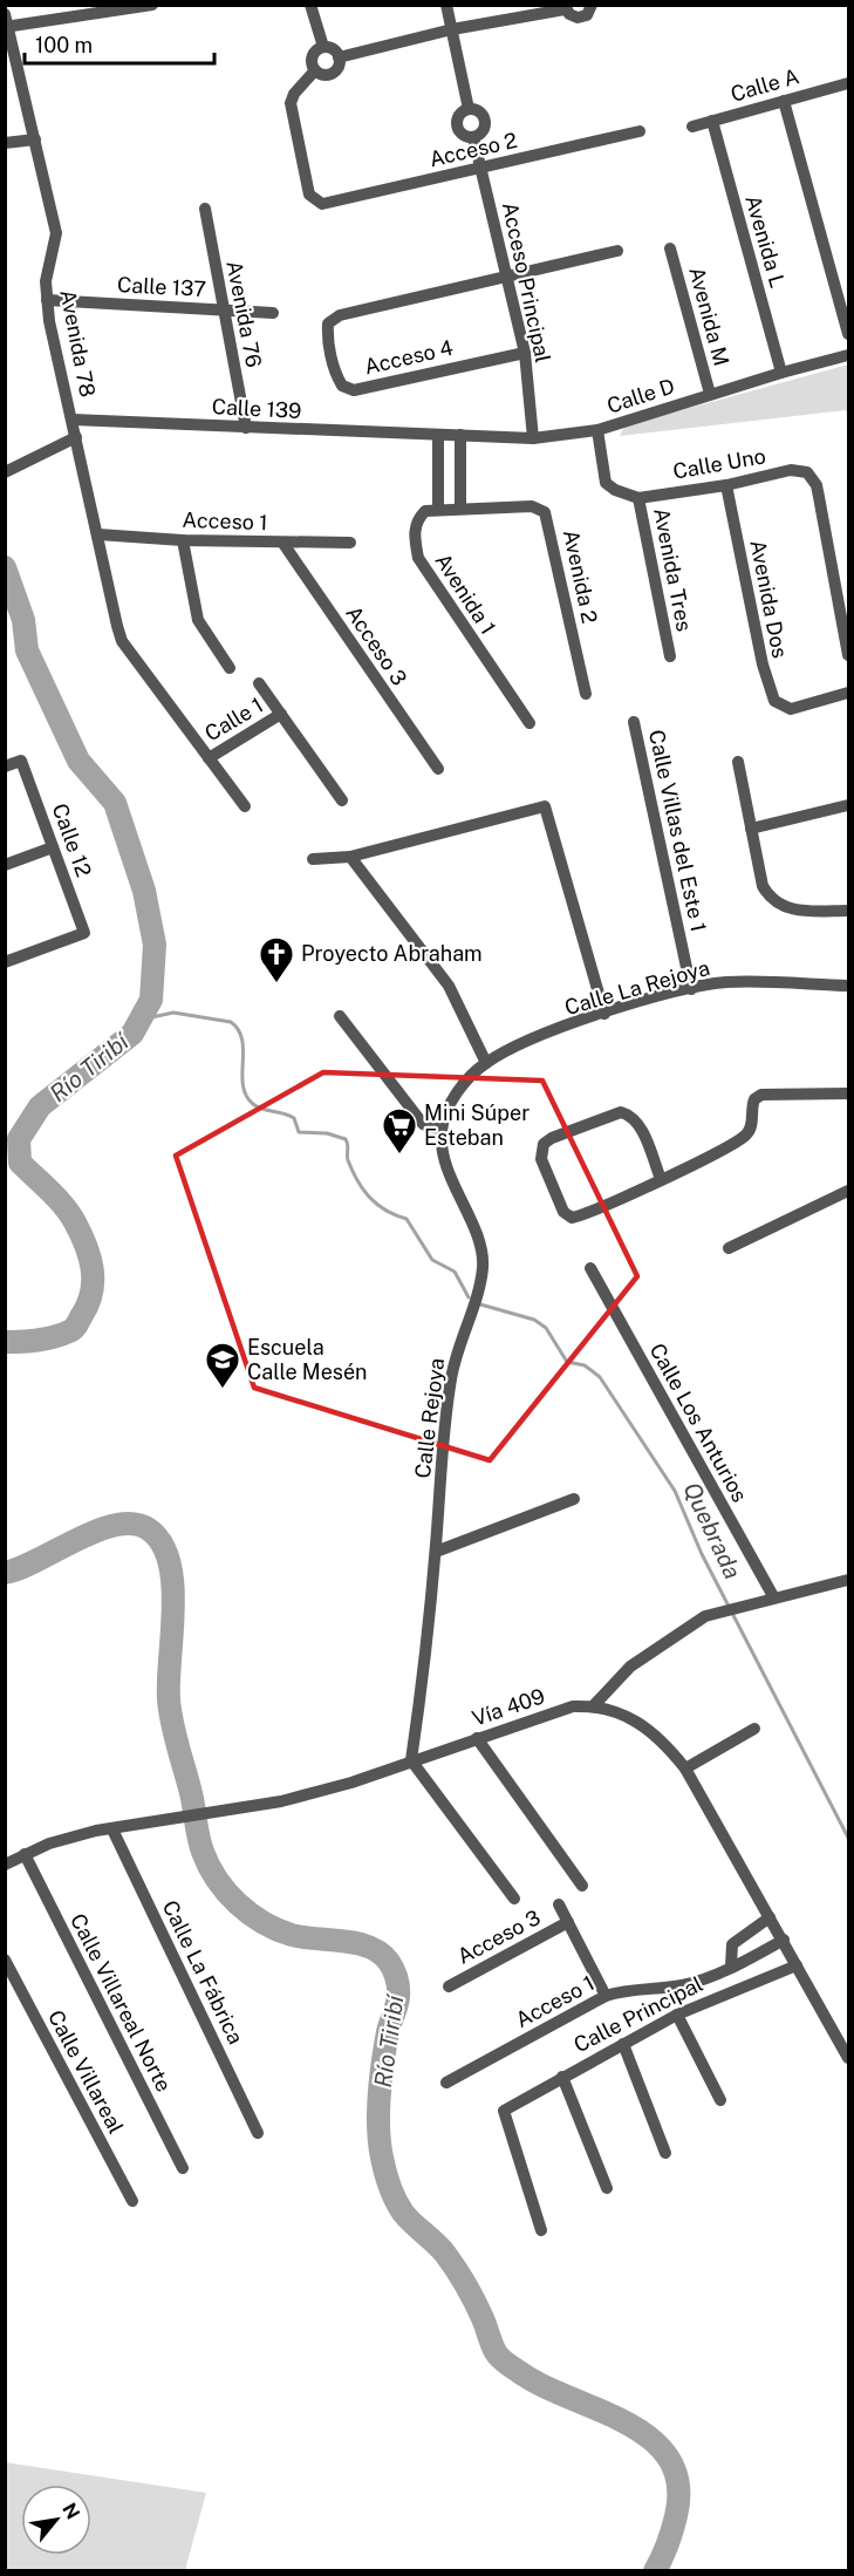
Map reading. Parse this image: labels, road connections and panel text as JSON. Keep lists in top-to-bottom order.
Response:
{
  "streets": {
    "street": [
      "Calle A",
      "Acceso 2",
      "Avenida L",
      "Acceso Principal",
      "Calle 137",
      "Avenida 76",
      "Avenida M",
      "Avenida 78",
      "Acceso 4",
      "Calle D",
      "Calle 139",
      "Calle Uno",
      "Acceso 1",
      "Avenida Tres",
      "Avenida 2",
      "Avenida 1",
      "Avenida Dos",
      "Acceso 3",
      "Calle 1",
      "Calle Villas del Este 1",
      "Calle 12",
      "Calle La Rejoya",
      "Calle Rejoya",
      "Calle Los Anturios",
      "Vía 409",
      "Calle La Fábrica",
      "Calle Villareal Norte",
      "Calle Principal",
      "Calle Villareal"
    ]
  },
  "crossings": [
    ["Calle A", "Avenida L"],
    ["Acceso 2", "Acceso Principal"],
    ["Avenida L", "Calle D"],
    ["Acceso Principal", "Acceso 4"],
    ["Acceso Principal", "Calle D"],
    ["Calle 137", "Avenida 76"],
    ["Calle 137", "Avenida 78"],
    ["Avenida 76", "Calle 139"],
    ["Avenida M", "Calle D"],
    ["Avenida 78", "Calle 139"],
    ["Avenida 78", "Acceso 1"],
    ["Avenida 78", "Calle 1"],
    ["Calle D", "Calle 139"],
    ["Calle D", "Avenida Tres"],
    ["Calle Uno", "Avenida Tres"],
    ["Calle Uno", "Avenida Dos"],
    ["Acceso 1", "Acceso 3"],
    ["Acceso 1", "Vía 409"],
    ["Calle Villas del Este 1", "Calle La Rejoya"],
    ["Calle La Rejoya", "Calle Rejoya"],
    ["Calle Rejoya", "Vía 409"],
    ["Vía 409", "Calle La Fábrica"],
    ["Vía 409", "Calle Villareal Norte"],
    ["Vía 409", "Calle Principal"]
  ],
  "water": ["Río Tiribí", "Quebrada"],
  "places": {
    "church": ["Proyecto Abraham"],
    "supermarket": ["Mini Súper Esteban"],
    "school or university": ["Escuela Calle Mesén"]
  },
  "scale_bar": "100 m",
  "north": "top right"
}
